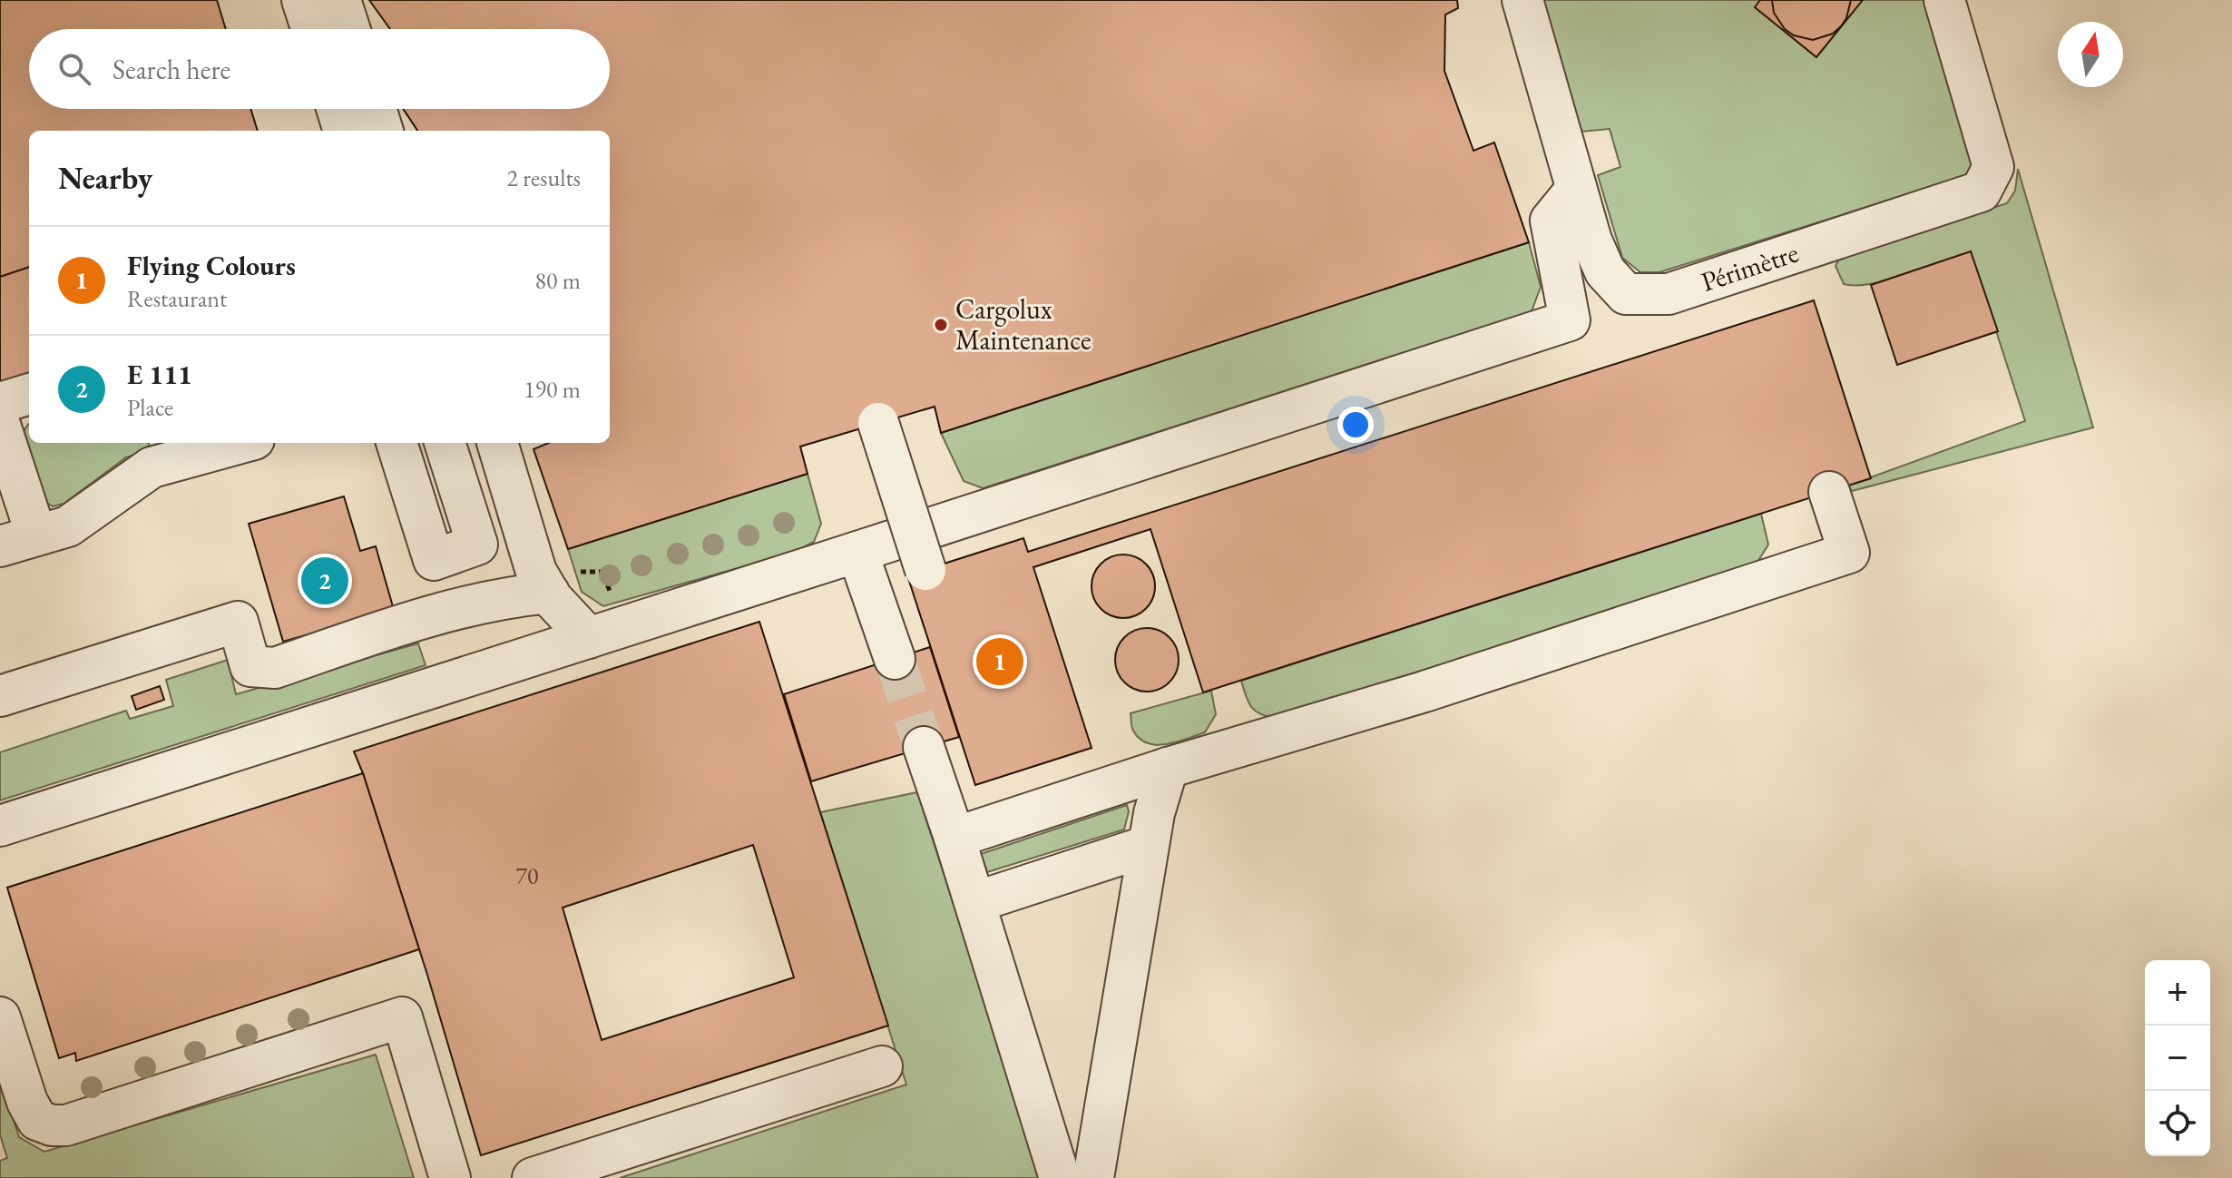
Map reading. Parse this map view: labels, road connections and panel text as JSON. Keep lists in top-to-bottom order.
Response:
{
  "streets": {
    "street": ["Périmètre"]
  },
  "places": ["Cargolux Maintenance"],
  "house_numbers": ["70"],
  "north": "top",
  "page": {
    "search": "Search here",
    "heading": ["Nearby", "2 results"],
    "list": [
      {
        "mark": "1",
        "name": "Flying Colours",
        "note": "Restaurant",
        "value": "80 m"
      },
      {
        "mark": "2",
        "name": "E 111",
        "note": "Place",
        "value": "190 m"
      }
    ],
    "pins": ["2", "1"],
    "map_buttons": ["+", "−"]
  }
}
